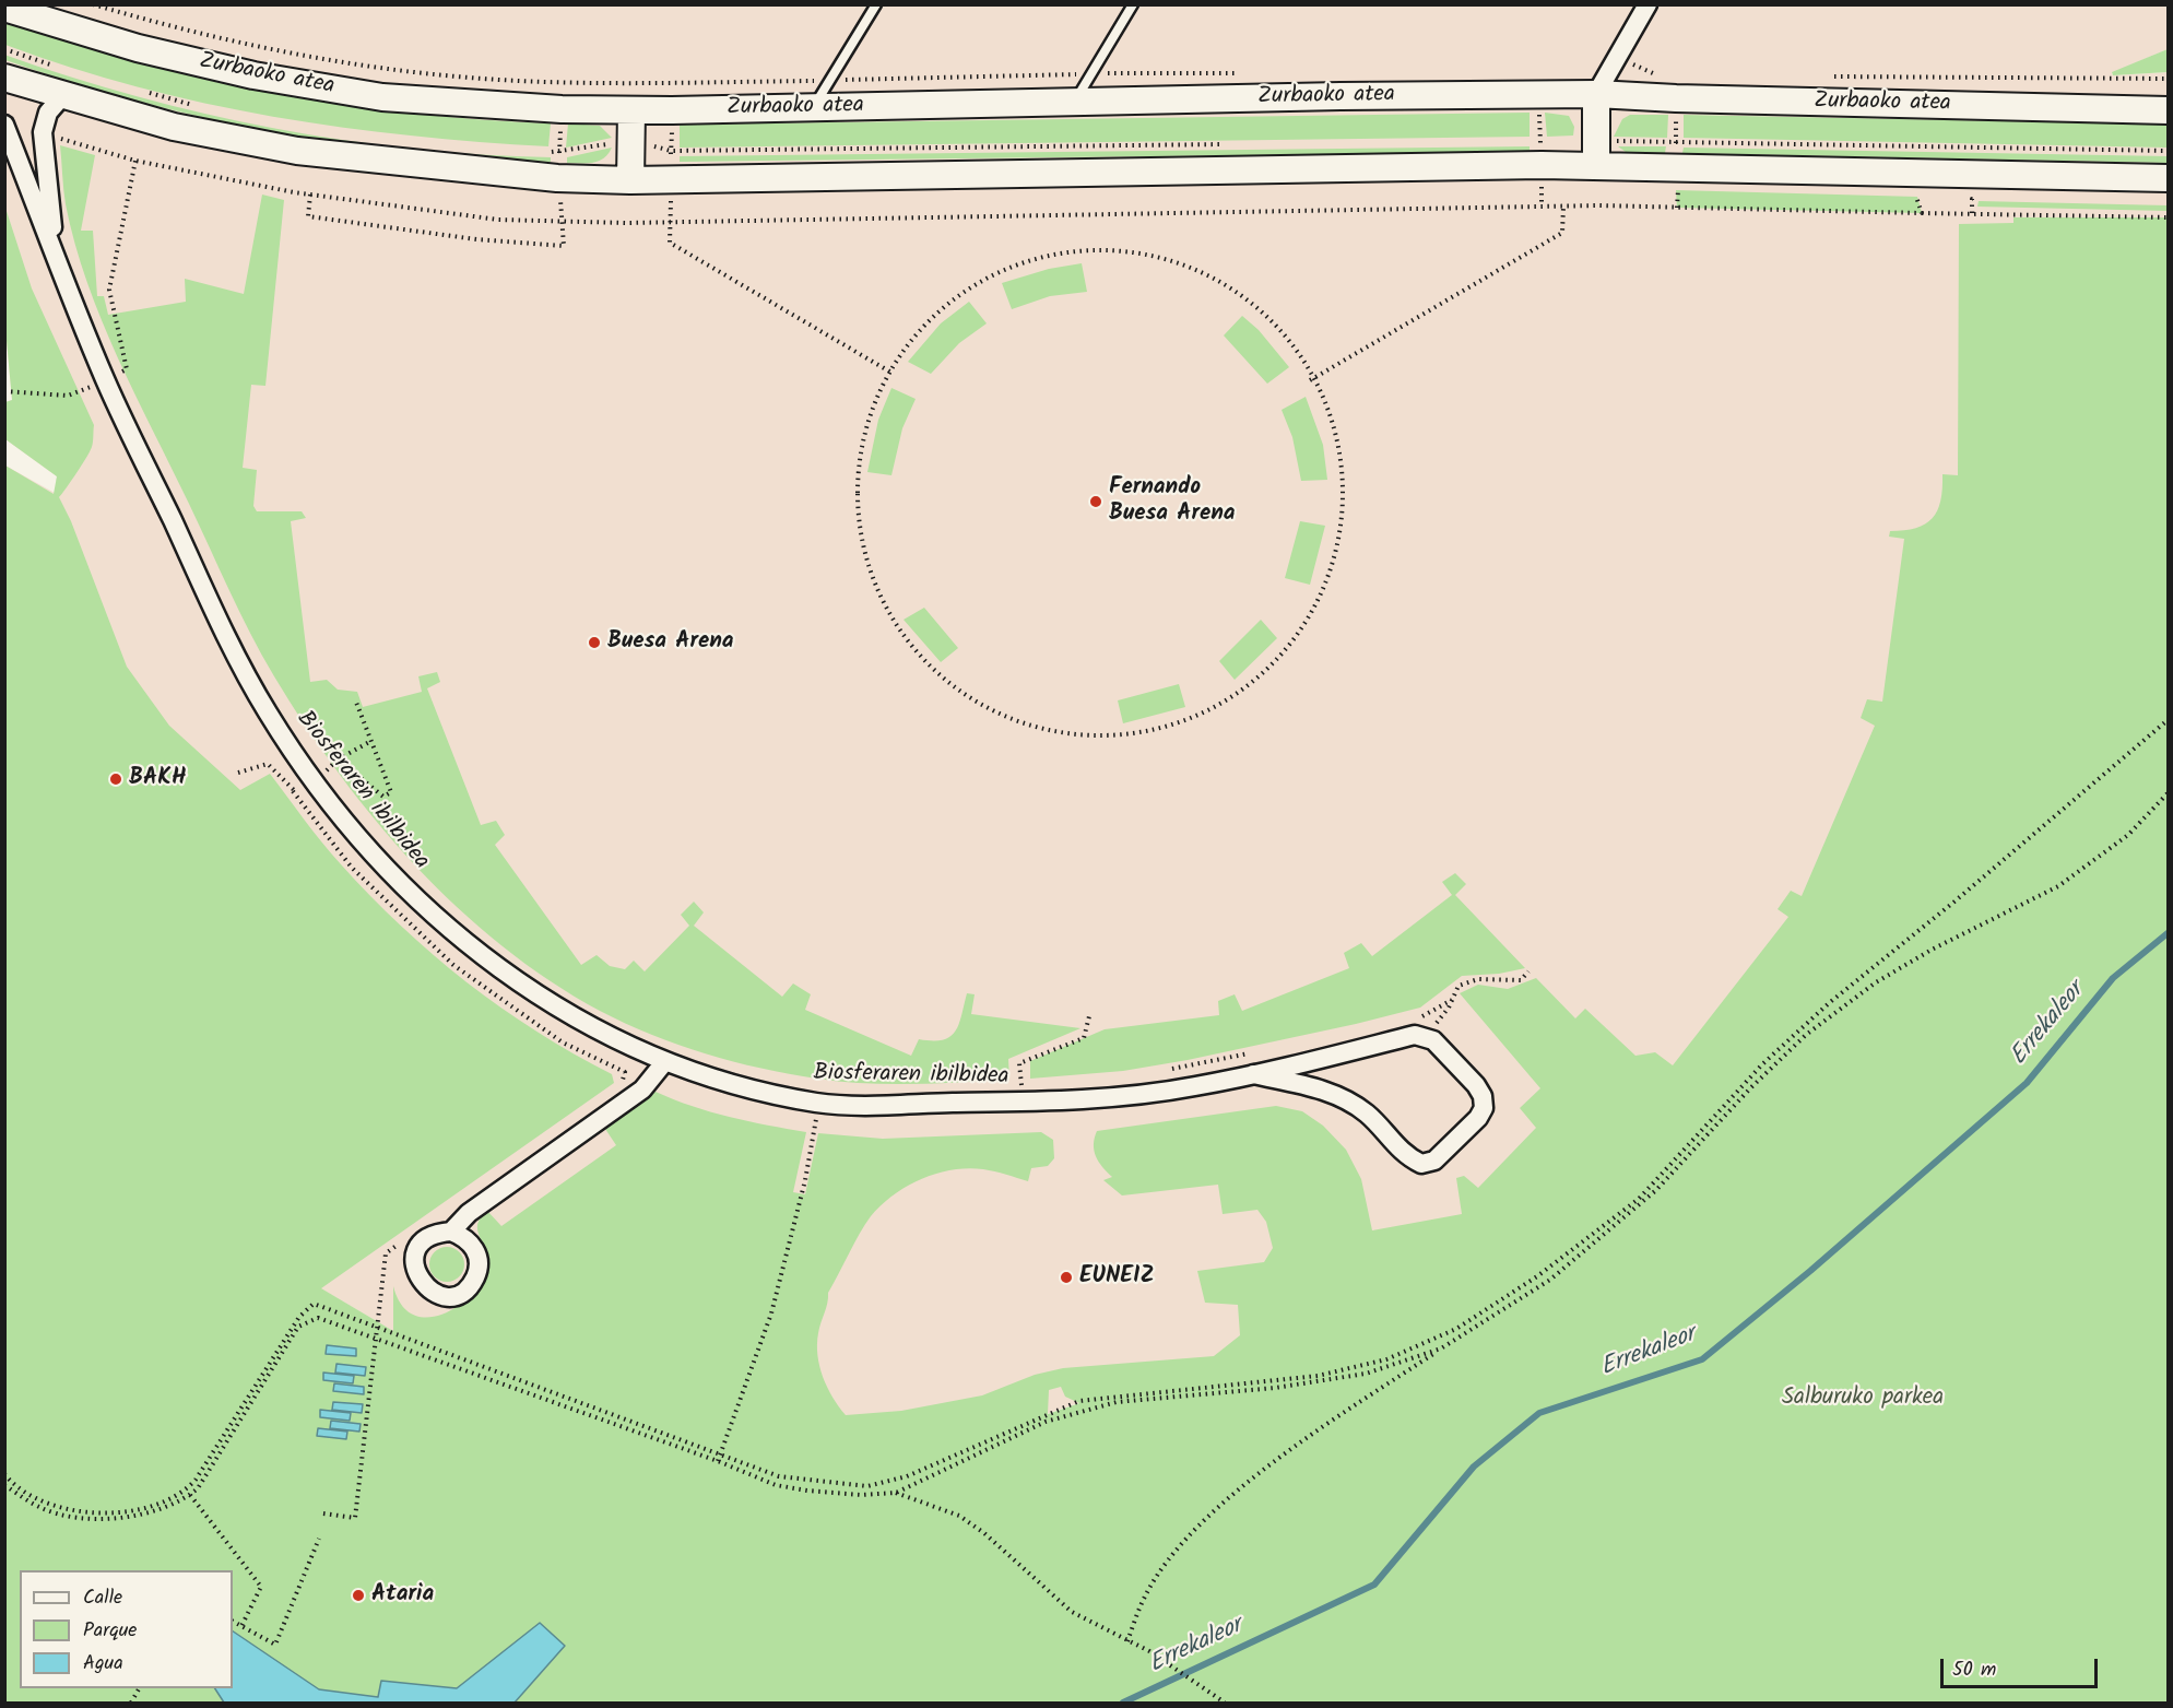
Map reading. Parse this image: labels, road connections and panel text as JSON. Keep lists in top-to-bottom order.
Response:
{
  "streets": {
    "street": ["Zurbaoko atea", "Biosferaren ibilbidea"]
  },
  "water": ["Errekaleor"],
  "parks": ["Salburuko parkea"],
  "places": [
    "Fernando Buesa Arena",
    "Buesa Arena",
    "BAKH",
    "EUNEIZ",
    "Ataria"
  ],
  "legend": ["Calle", "Parque", "Agua"],
  "scale_bar": "50 m"
}
